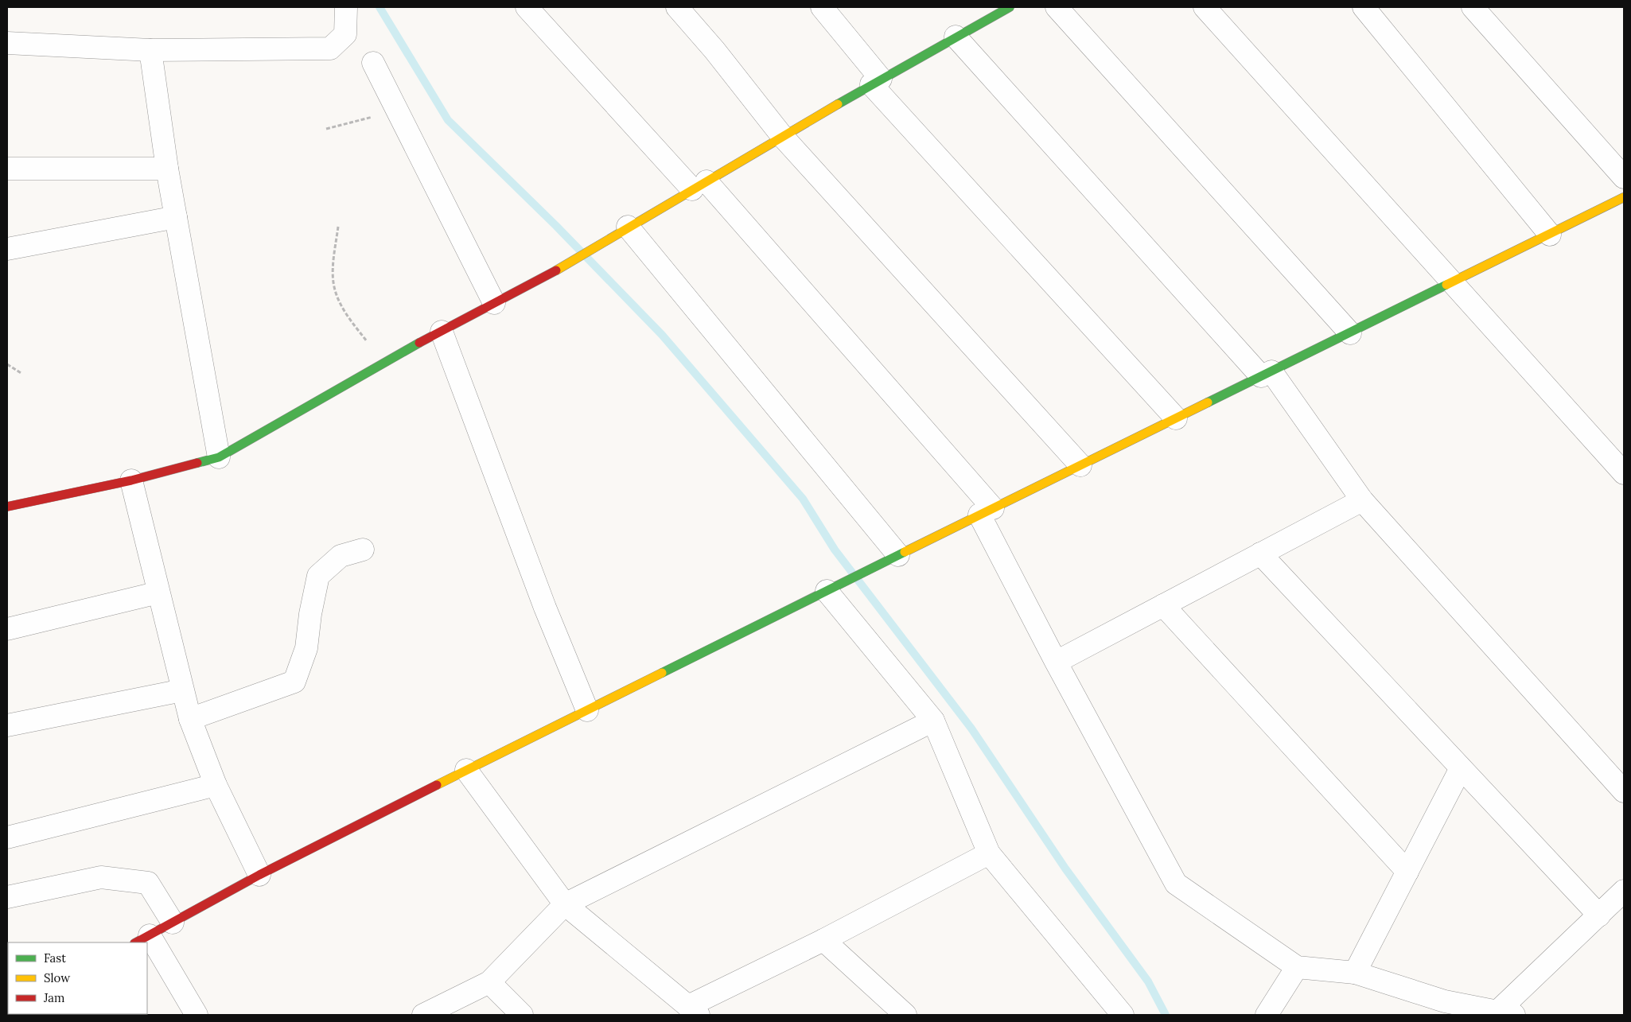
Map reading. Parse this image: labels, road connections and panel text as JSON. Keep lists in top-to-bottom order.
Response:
{
  "legend": ["Fast", "Slow", "Jam"]
}
